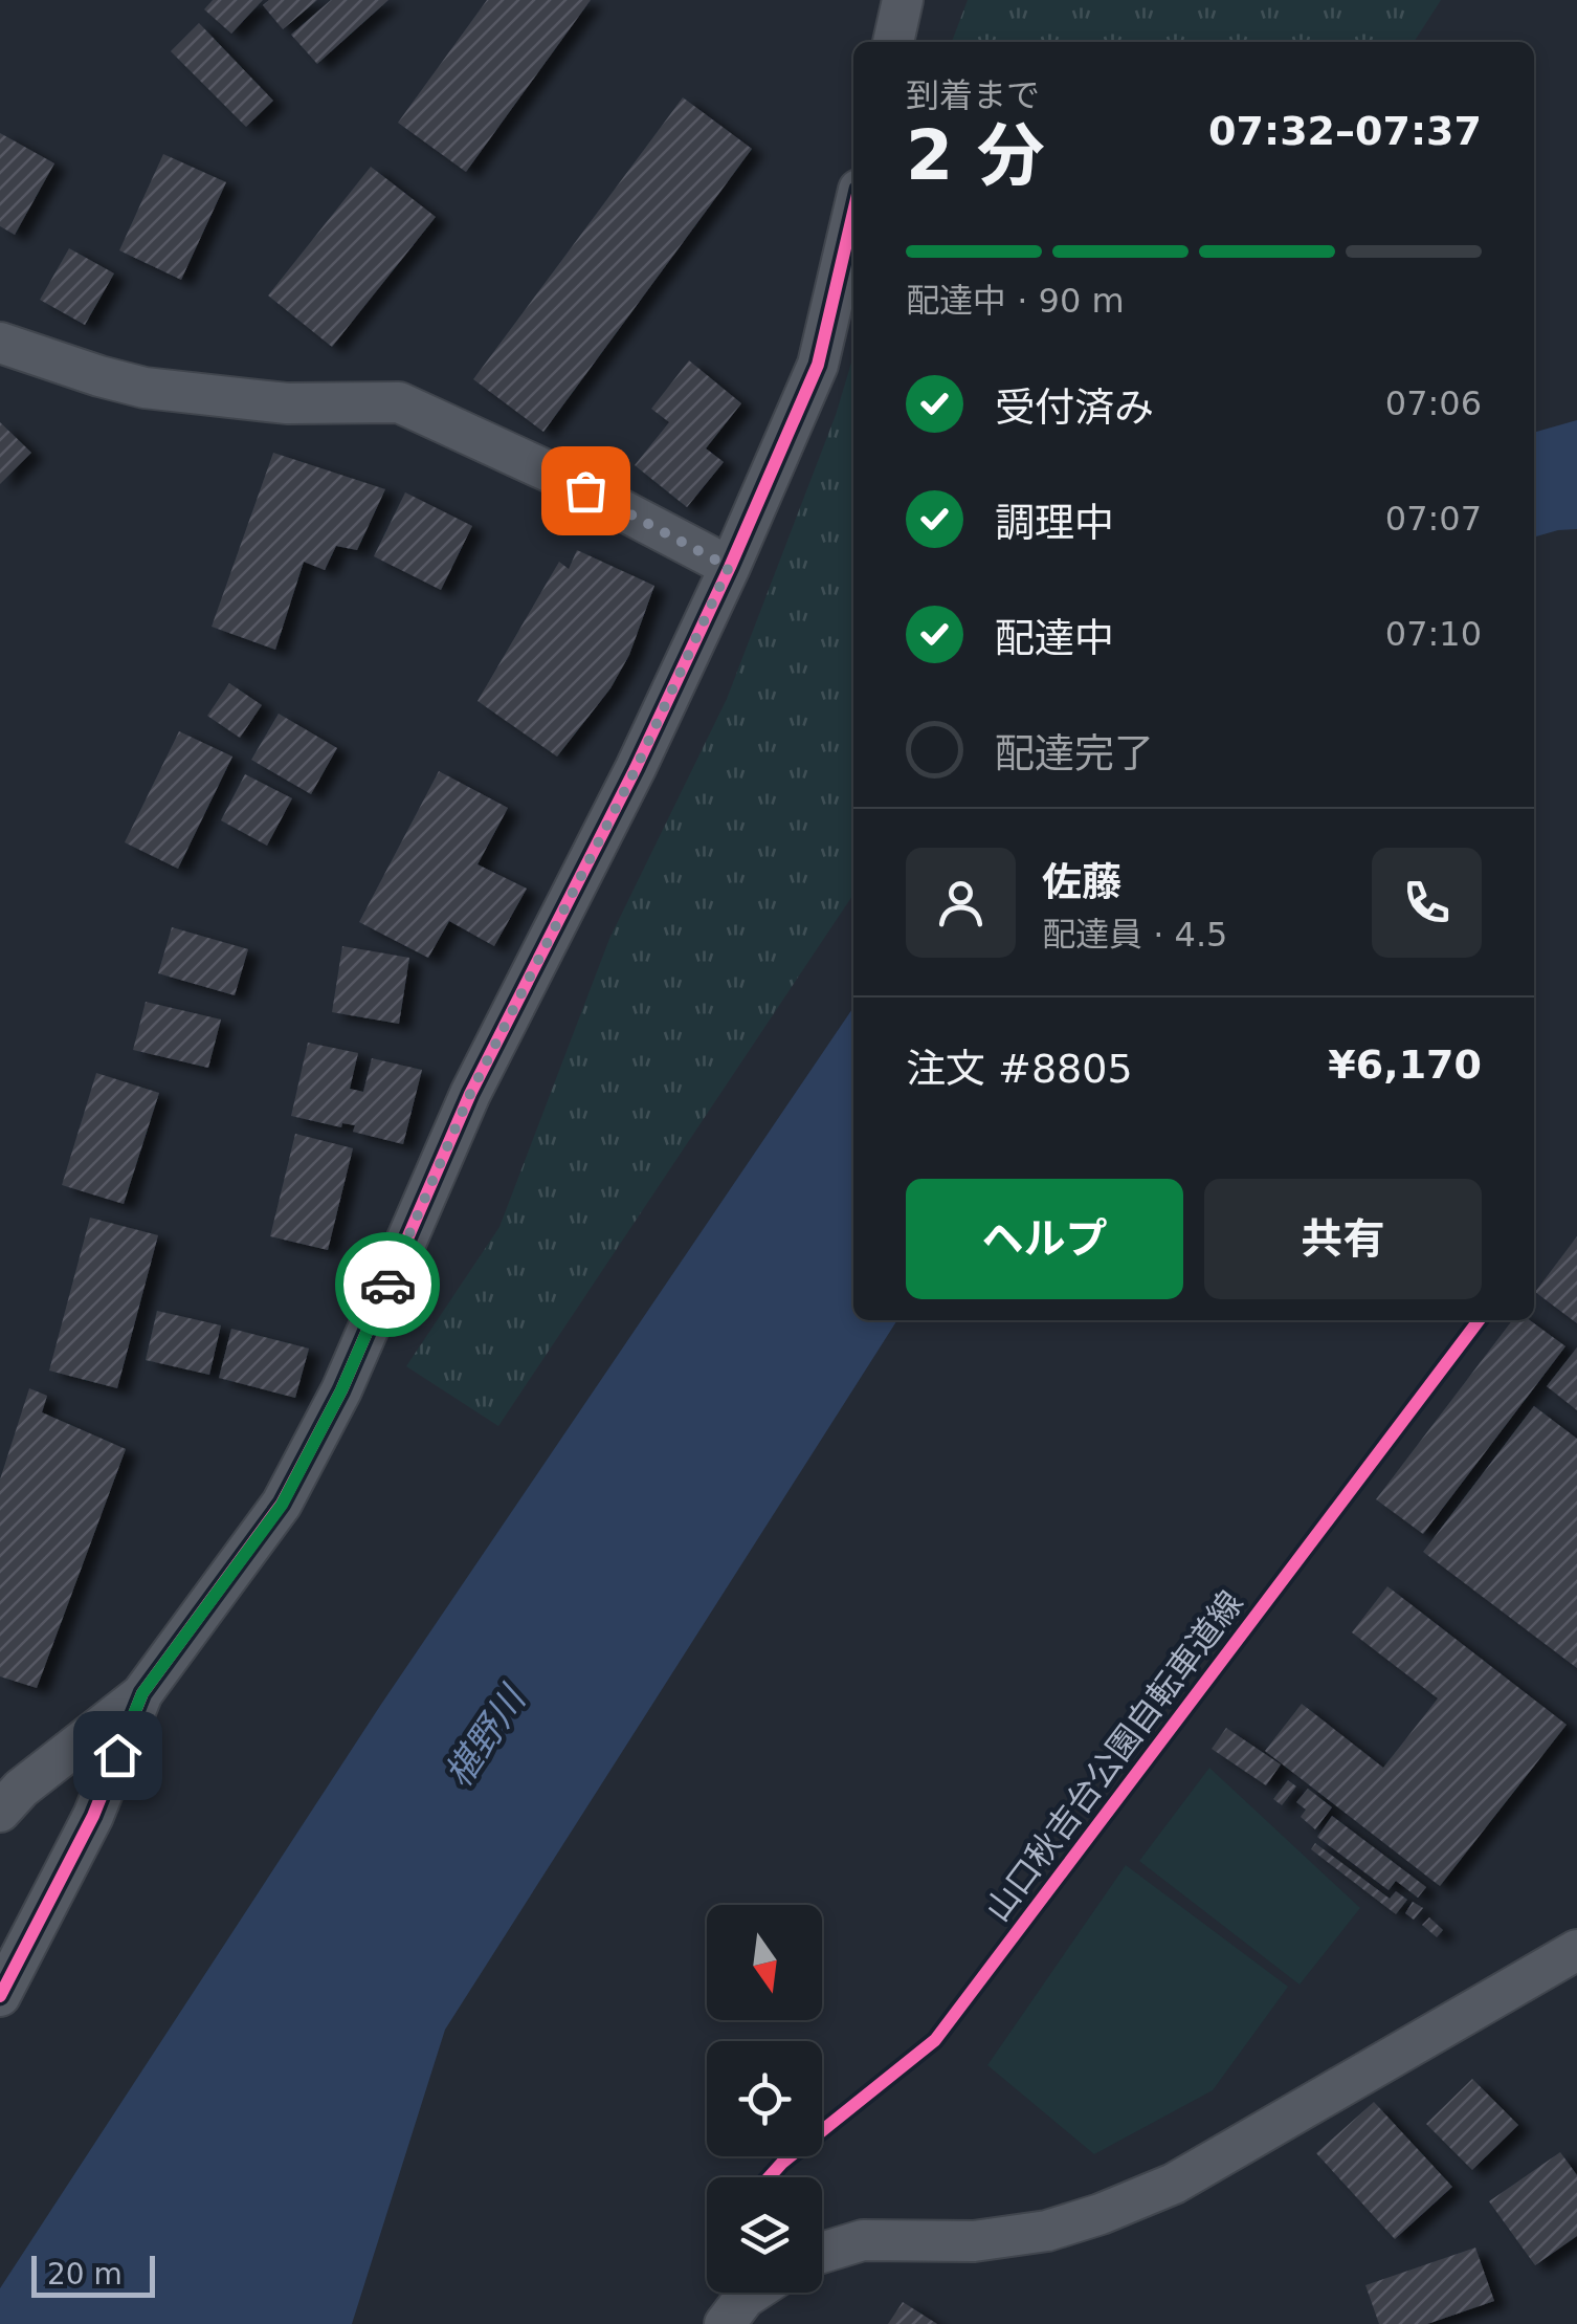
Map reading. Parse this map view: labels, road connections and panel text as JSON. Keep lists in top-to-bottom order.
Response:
{
  "streets": {
    "cycle path": ["山口秋吉台公園自転車道線"]
  },
  "water": ["椹野川"],
  "scale_bar": "20 m",
  "north": "bottom",
  "page": {
    "heading": ["2 分", "到着まで", "07:32–07:37"],
    "panel": [
      "佐藤",
      "配達員 · 4.5",
      "注文 #8805",
      "¥6,170"
    ],
    "bar": "配達中 · 90 m",
    "list": [
      ["受付済み", "07:06"],
      ["調理中", "07:07"],
      ["配達中", "07:10"],
      "配達完了"
    ],
    "buttons": ["ヘルプ", "共有"],
    "scale": "20 m"
  }
}
